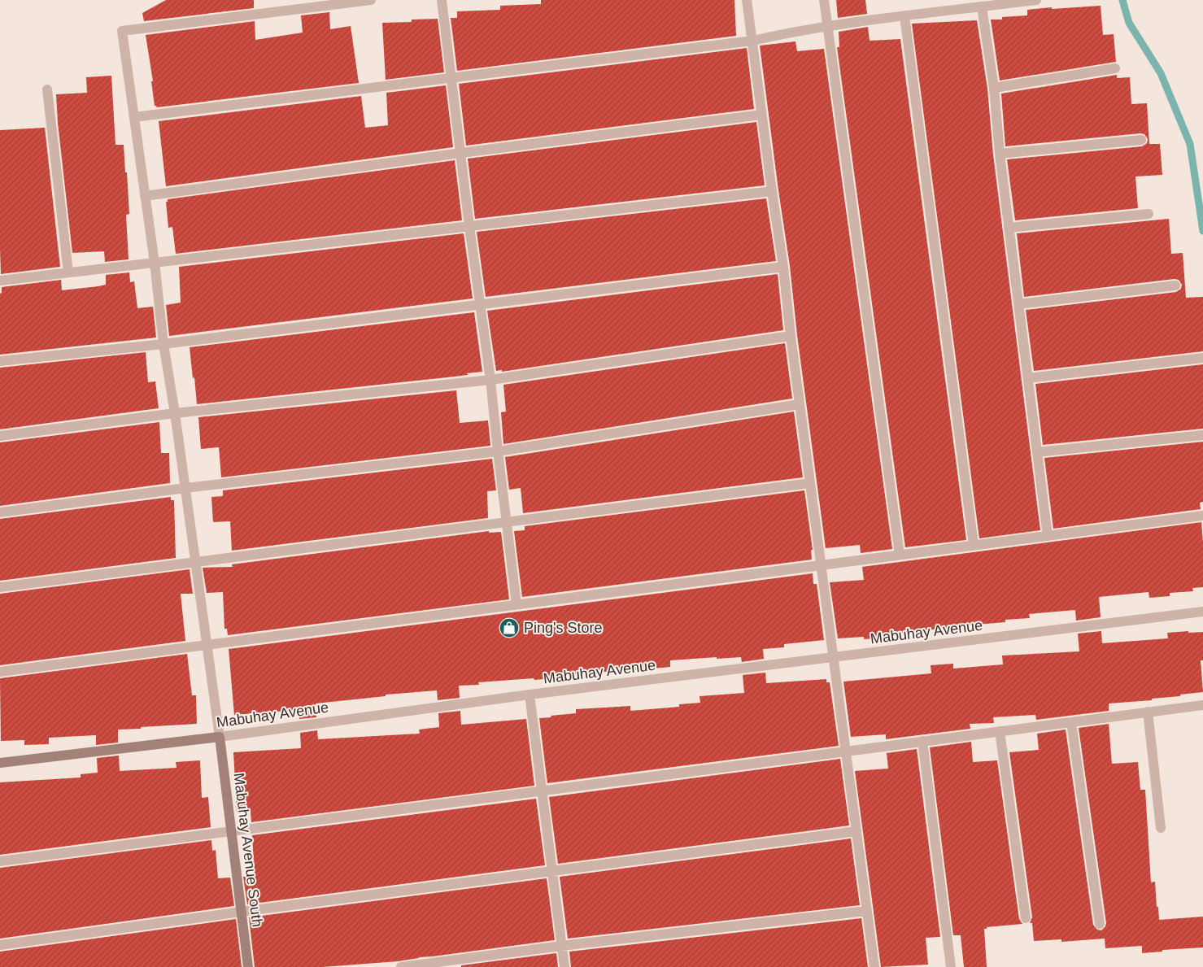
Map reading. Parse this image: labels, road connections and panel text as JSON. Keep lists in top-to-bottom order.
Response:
{
  "streets": {
    "street": ["Mabuhay Avenue", "Mabuhay Avenue South"]
  },
  "crossings": [
    ["Mabuhay Avenue", "Mabuhay Avenue South"]
  ],
  "places": {
    "shop": ["Ping's Store"]
  }
}
